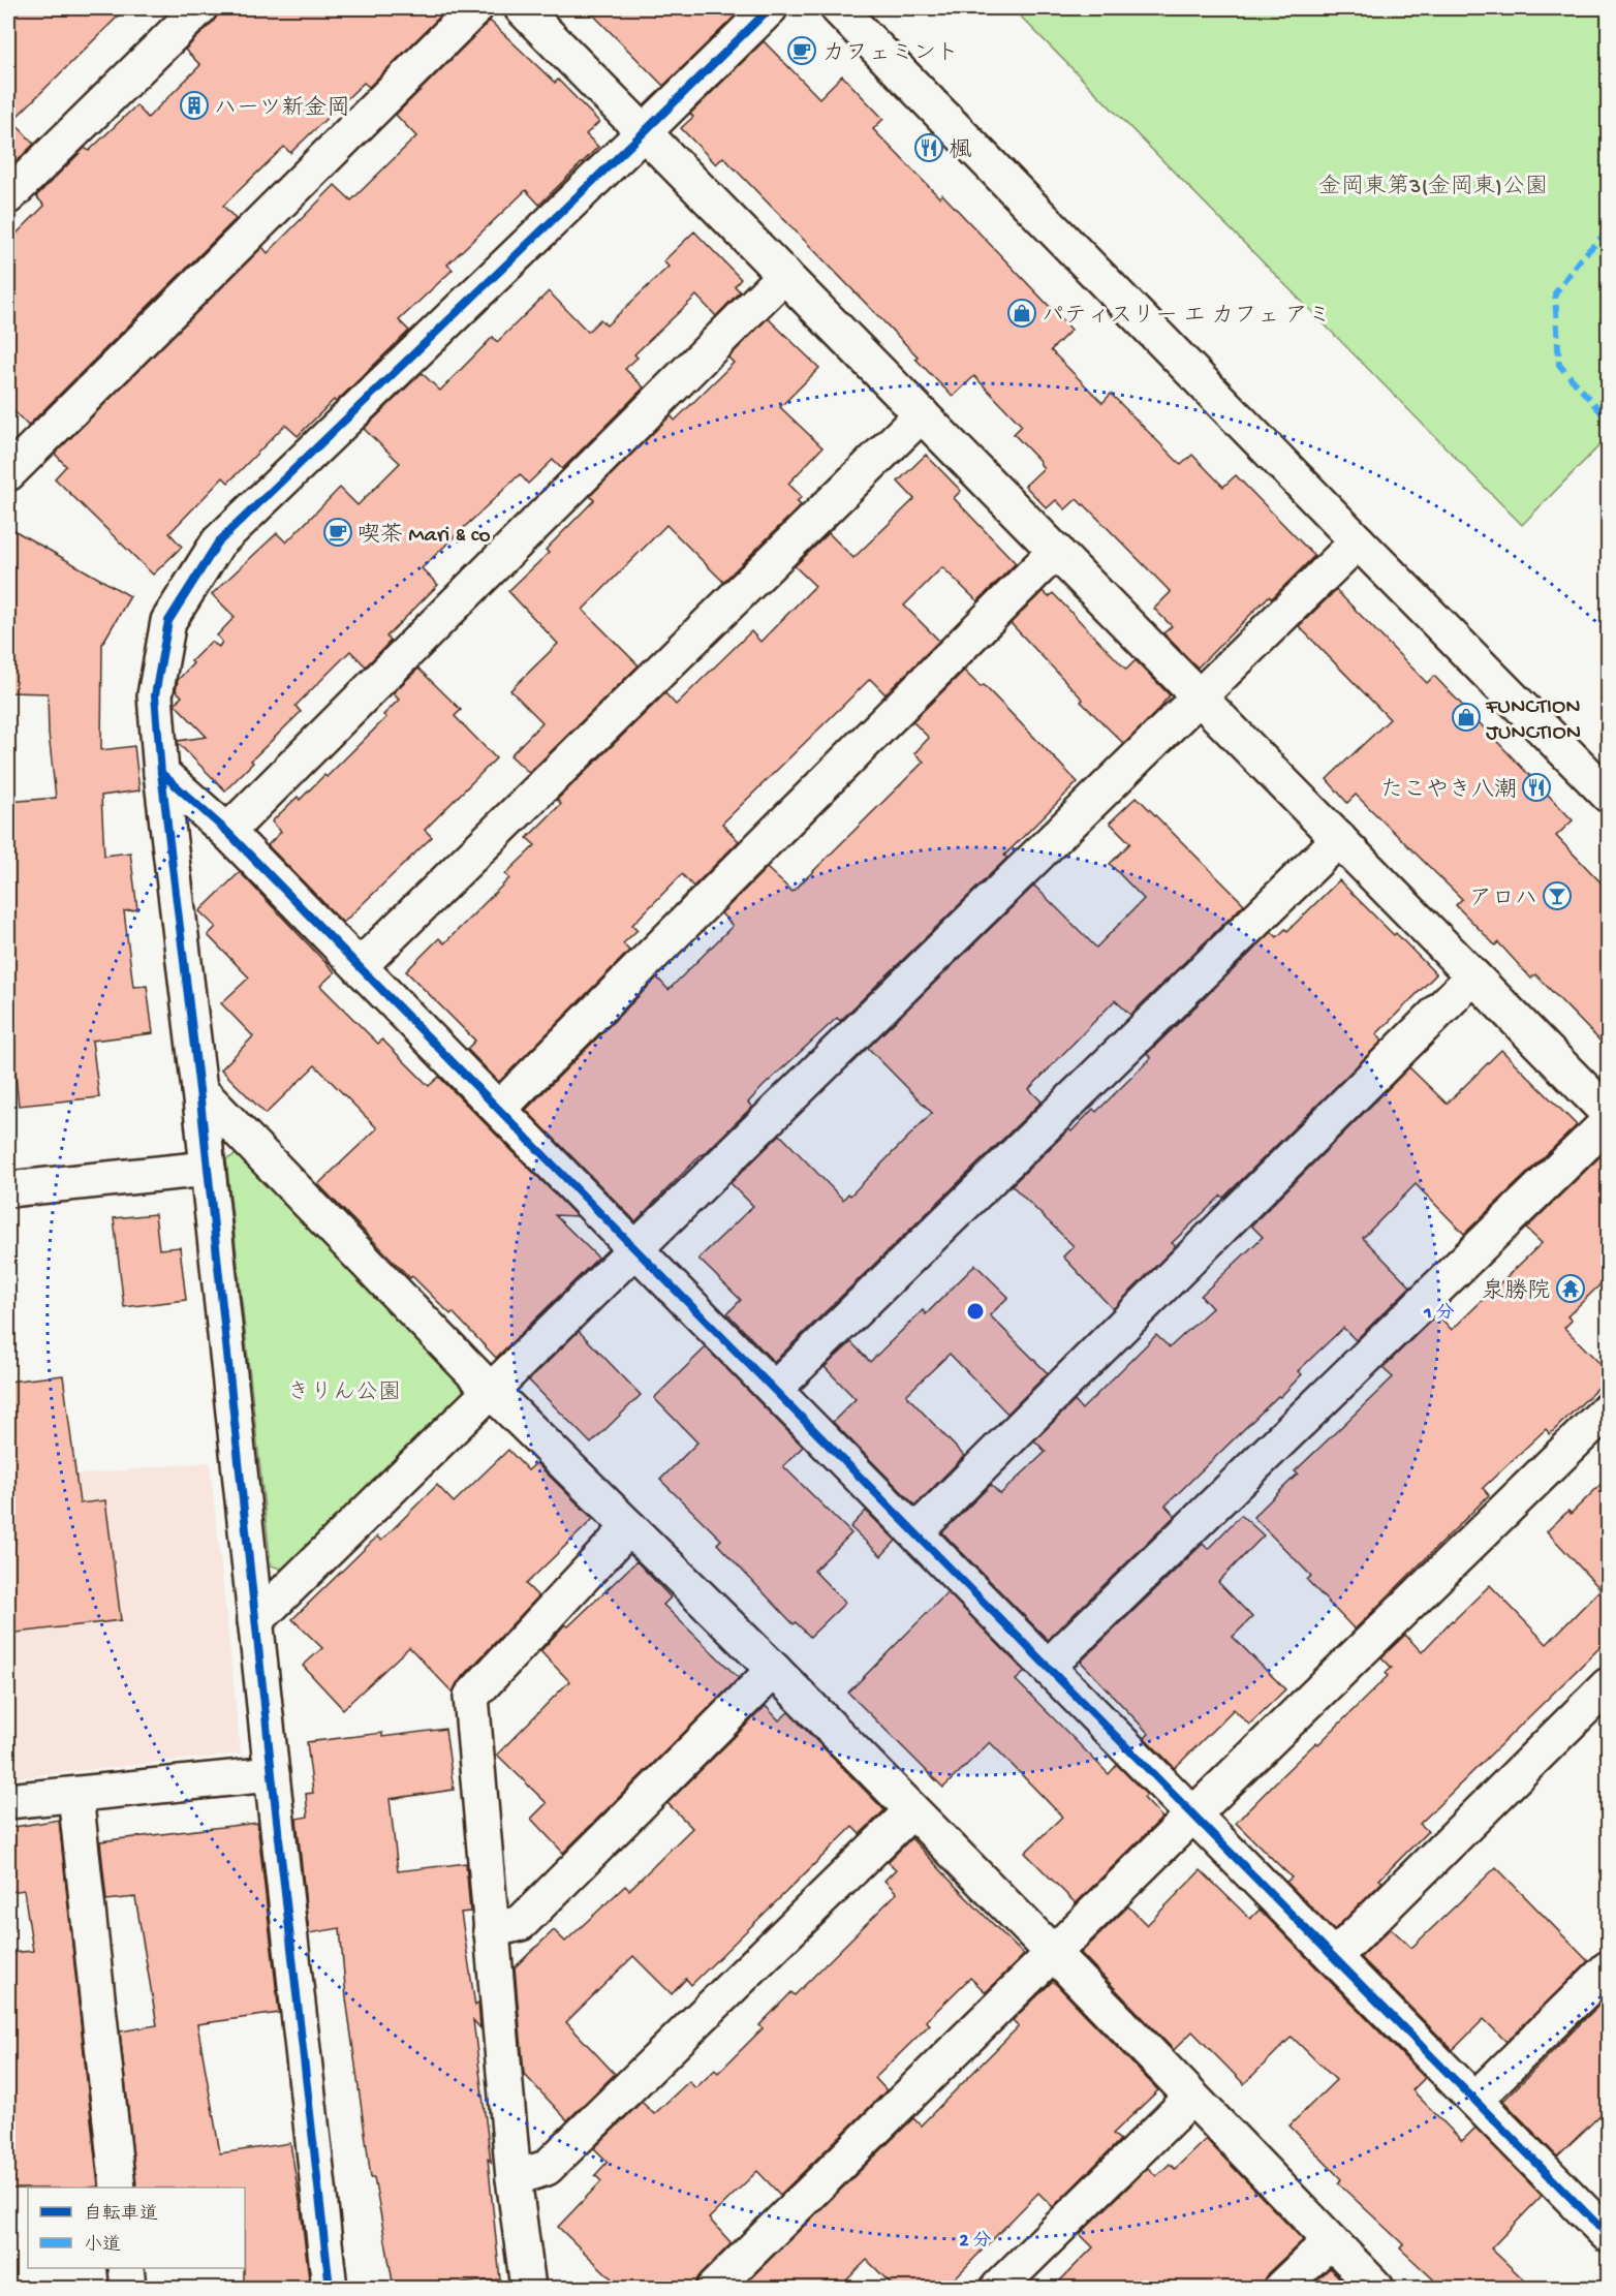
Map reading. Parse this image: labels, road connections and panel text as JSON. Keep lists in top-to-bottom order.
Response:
{
  "parks": ["金岡東第3(金岡東)公園", "きりん公園"],
  "places": {
    "cafe": ["カフェミント", "喫茶 Mari & co"],
    "building": ["ハーツ新金岡"],
    "restaurant": ["楓", "たこやき八潮"],
    "shop": ["パティスリー エ カフェ アミ", "FUNCTION JUNCTION"],
    "bar": ["アロハ"],
    "temple": ["泉勝院"]
  },
  "legend": ["自転車道", "小道"],
  "rings": ["1 分", "2 分"]
}
